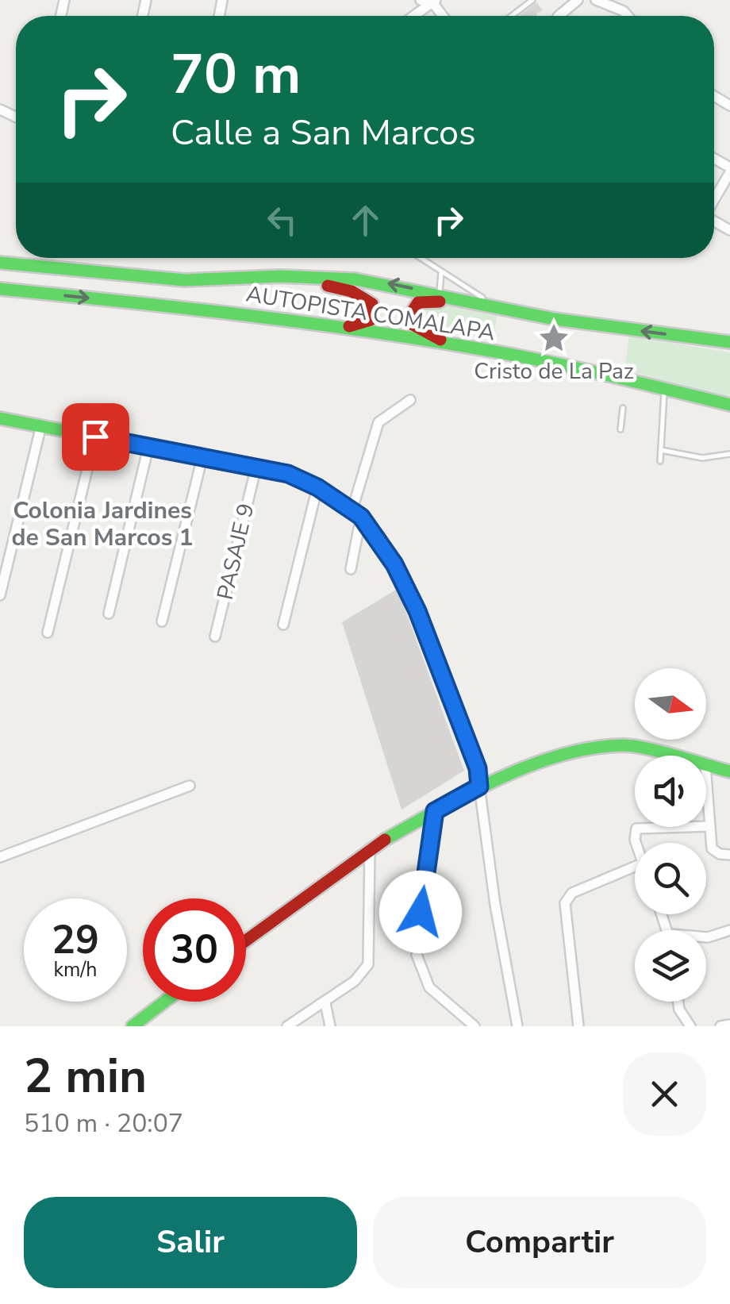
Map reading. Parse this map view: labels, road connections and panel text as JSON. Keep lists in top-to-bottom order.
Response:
{
  "streets": {
    "main road": ["AUTOPISTA COMALAPA"],
    "street": ["PASAJE 9"]
  },
  "districts": ["Colonia Jardines de San Marcos 1"],
  "places": {
    "place": ["Cristo de La Paz"]
  },
  "north": "right",
  "page": {
    "turn": ["70 m", "Calle a San Marcos"],
    "speed": "29 km/h",
    "limit": "30",
    "heading": ["2 min", "510 m · 20:07"],
    "buttons": ["Salir", "Compartir"]
  }
}
